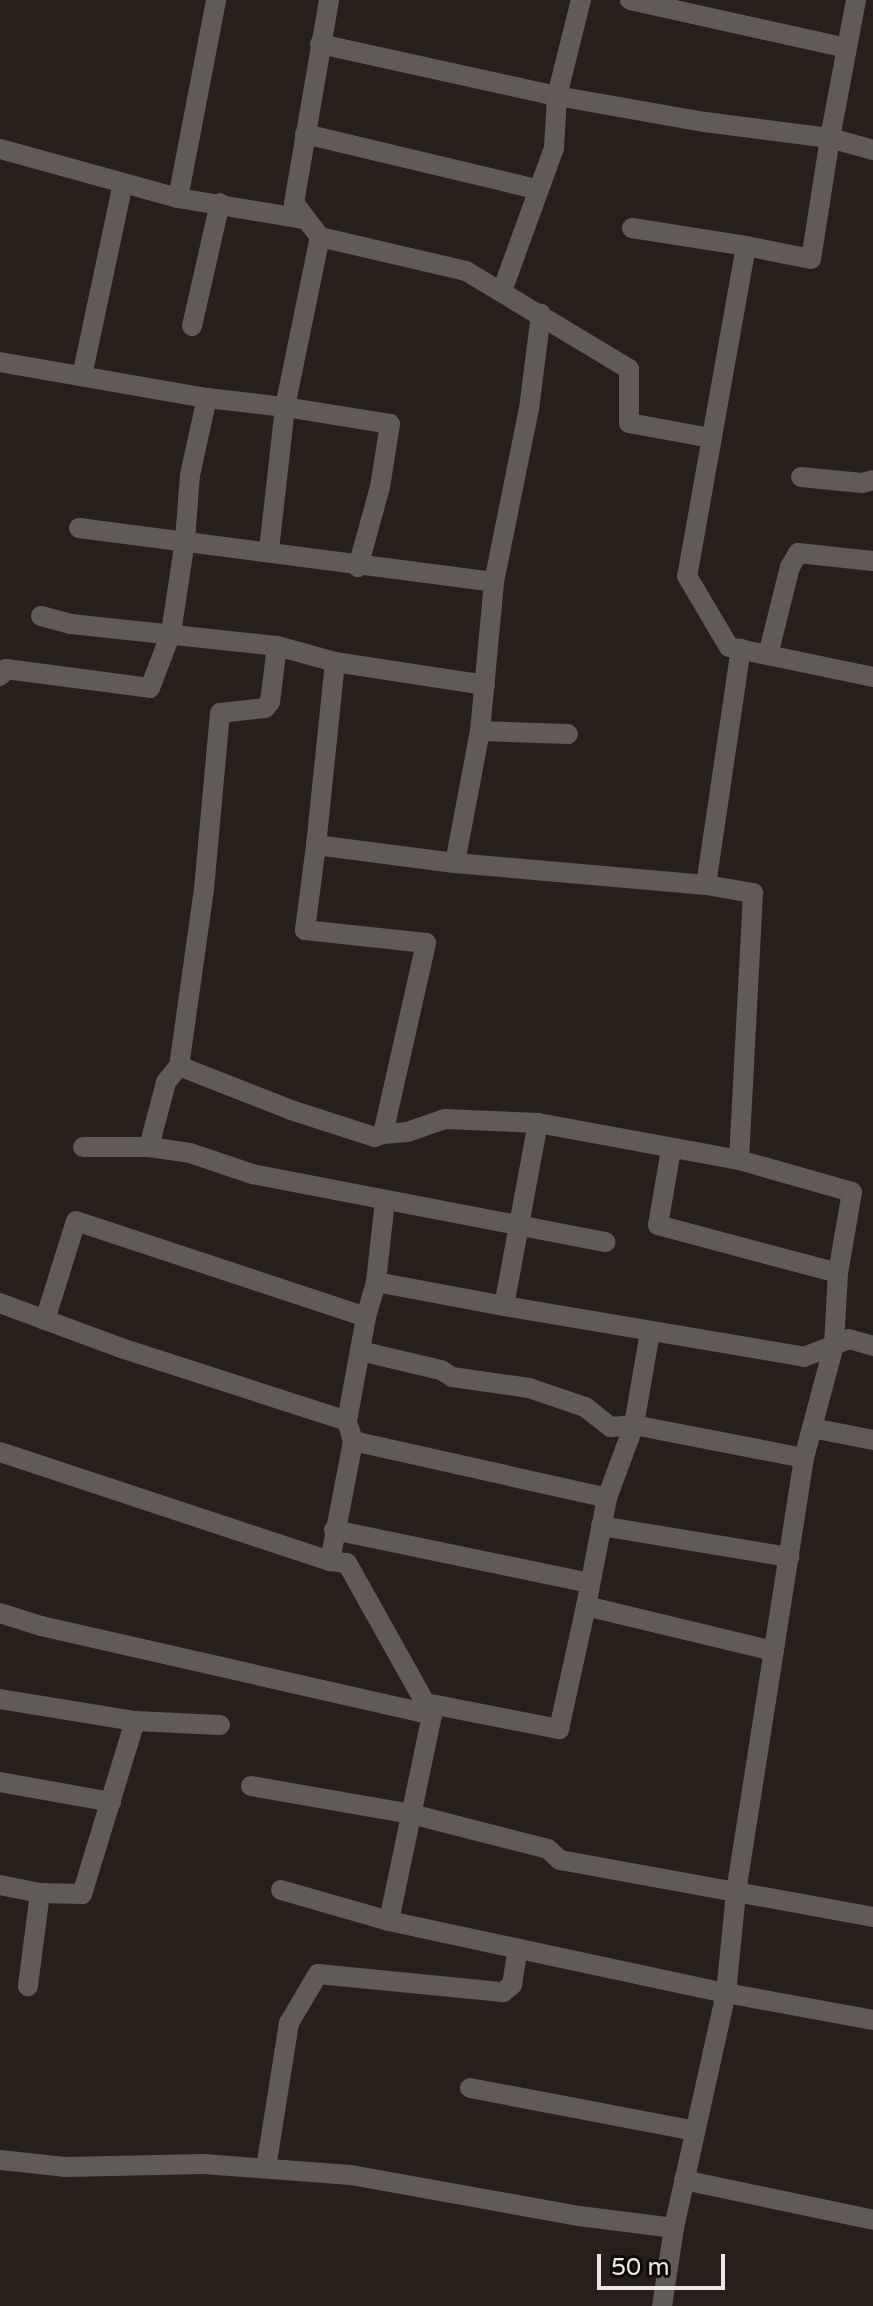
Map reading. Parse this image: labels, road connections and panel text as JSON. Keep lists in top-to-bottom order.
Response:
{
  "scale_bar": "50 m"
}
